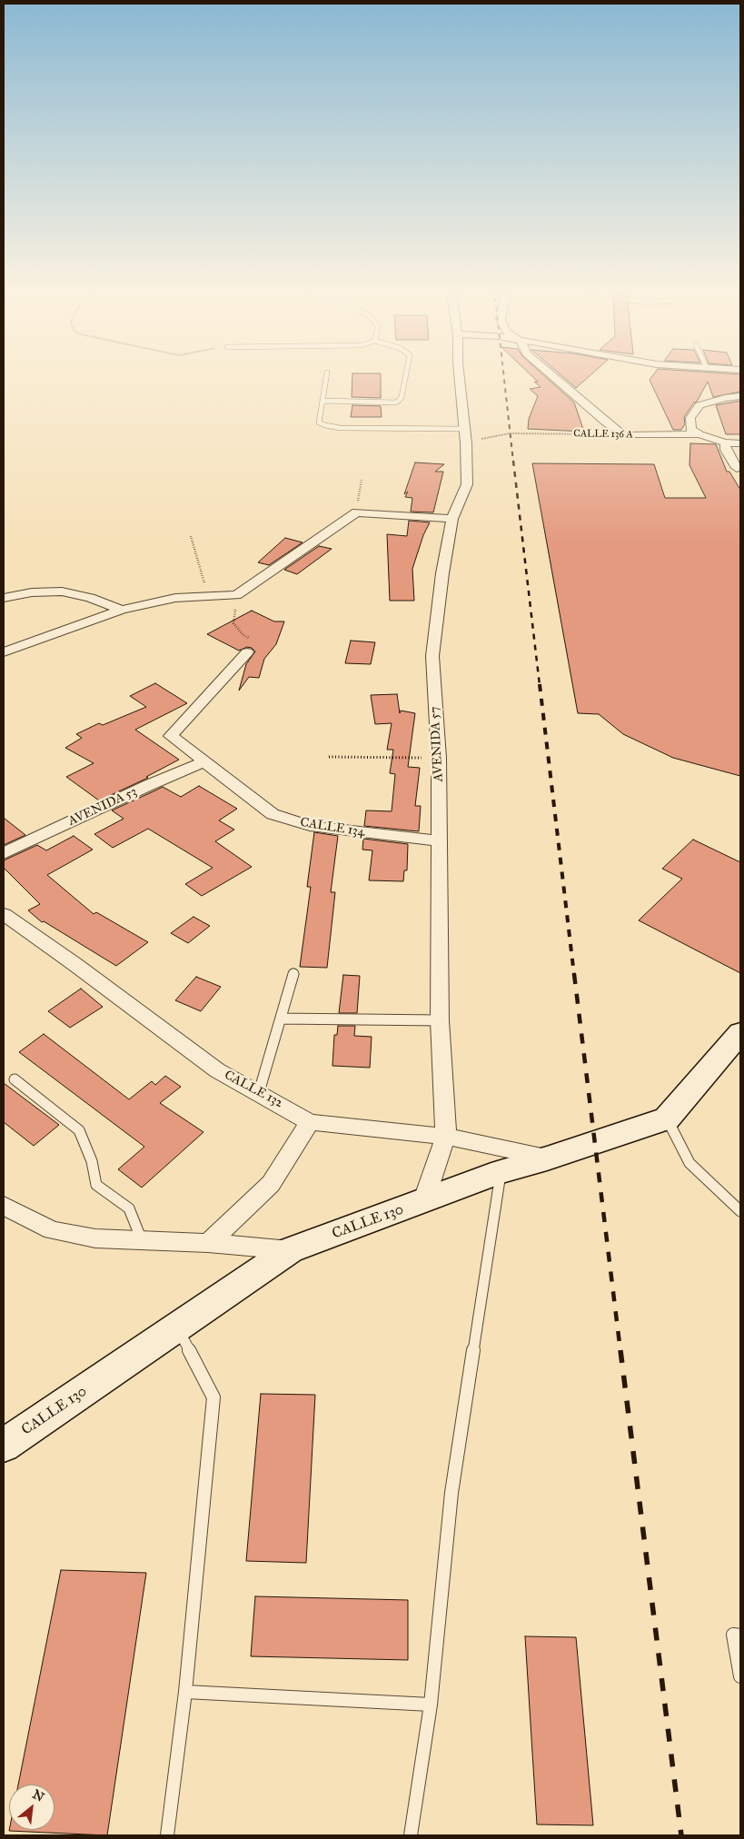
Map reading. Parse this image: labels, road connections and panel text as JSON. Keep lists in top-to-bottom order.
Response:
{
  "streets": {
    "main road": ["CALLE 130"],
    "street": [
      "CALLE 136 A",
      "AVENIDA 57",
      "AVENIDA 53",
      "CALLE 134",
      "CALLE 132"
    ]
  },
  "crossings": [
    ["CALLE 136 A", "AVENIDA 57"],
    ["AVENIDA 57", "CALLE 134"],
    ["AVENIDA 57", "CALLE 132"],
    ["AVENIDA 57", "CALLE 130"],
    ["AVENIDA 53", "CALLE 134"],
    ["CALLE 132", "CALLE 130"]
  ],
  "north": "top right"
}
